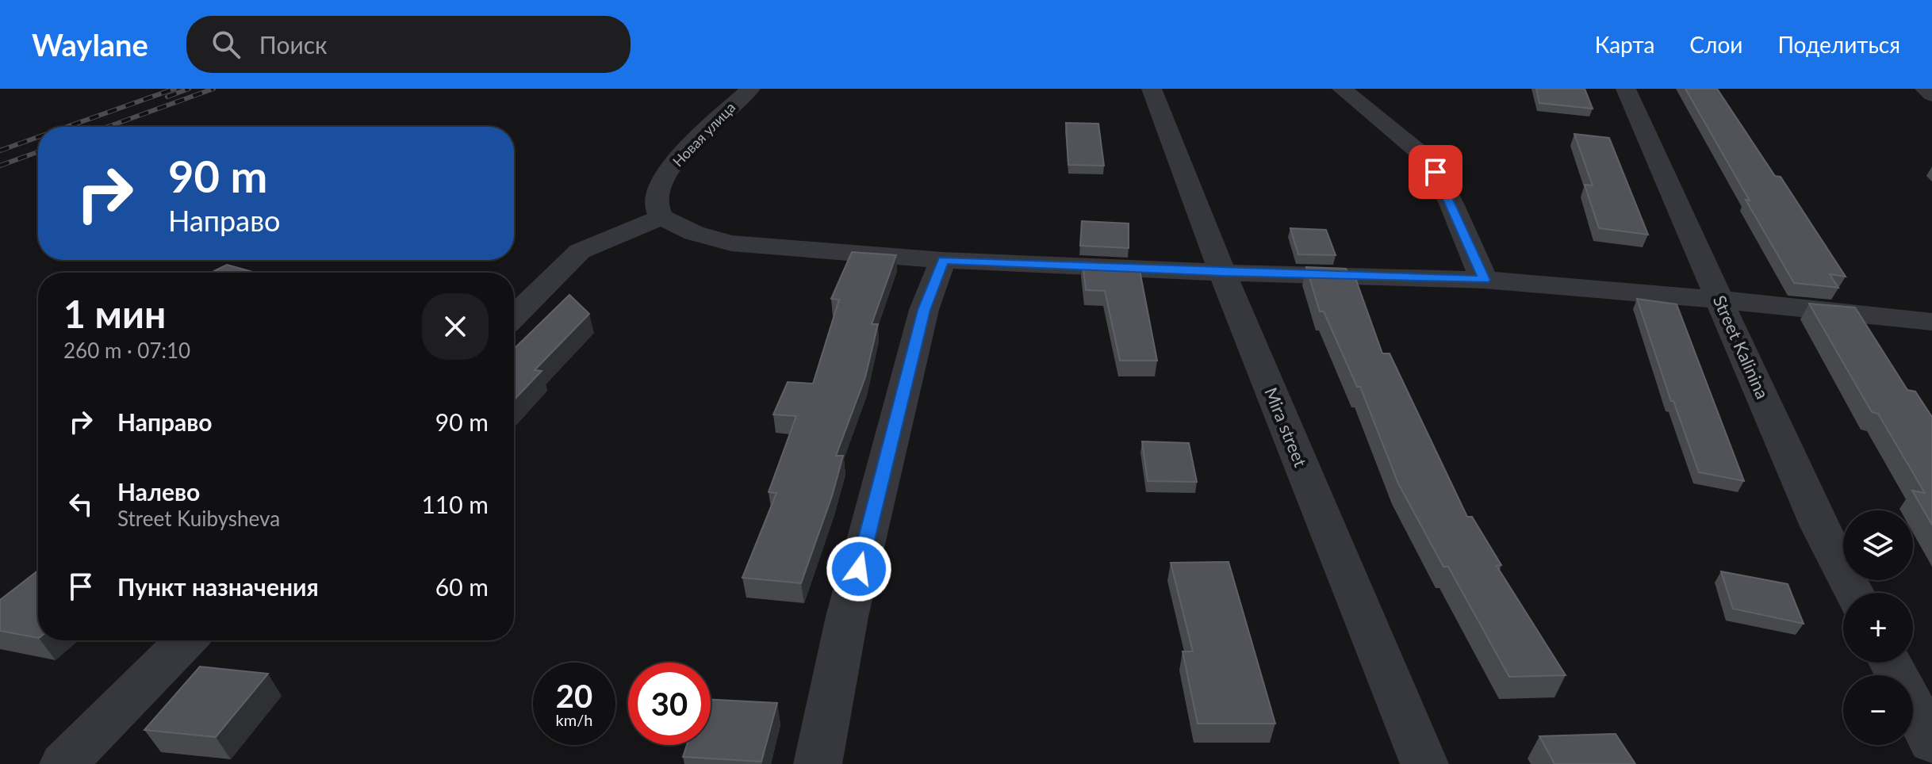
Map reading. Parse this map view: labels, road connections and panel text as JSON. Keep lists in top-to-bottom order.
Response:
{
  "streets": {
    "street": ["Новая улица", "Street Kalinina", "Mira street"]
  },
  "page": {
    "header": "Waylane",
    "search": "Поиск",
    "nav": ["Карта", "Слои", "Поделиться"],
    "turn": ["90 m", "Направо"],
    "heading": ["1 мин", "260 m · 07:10"],
    "list": [
      {
        "name": "Направо",
        "value": "90 m"
      },
      {
        "name": "Налево",
        "note": "Street Kuibysheva",
        "value": "110 m"
      },
      {
        "name": "Пункт назначения",
        "value": "60 m"
      }
    ],
    "map_buttons": ["+", "−"],
    "speed": "20 km/h",
    "limit": "30"
  }
}
